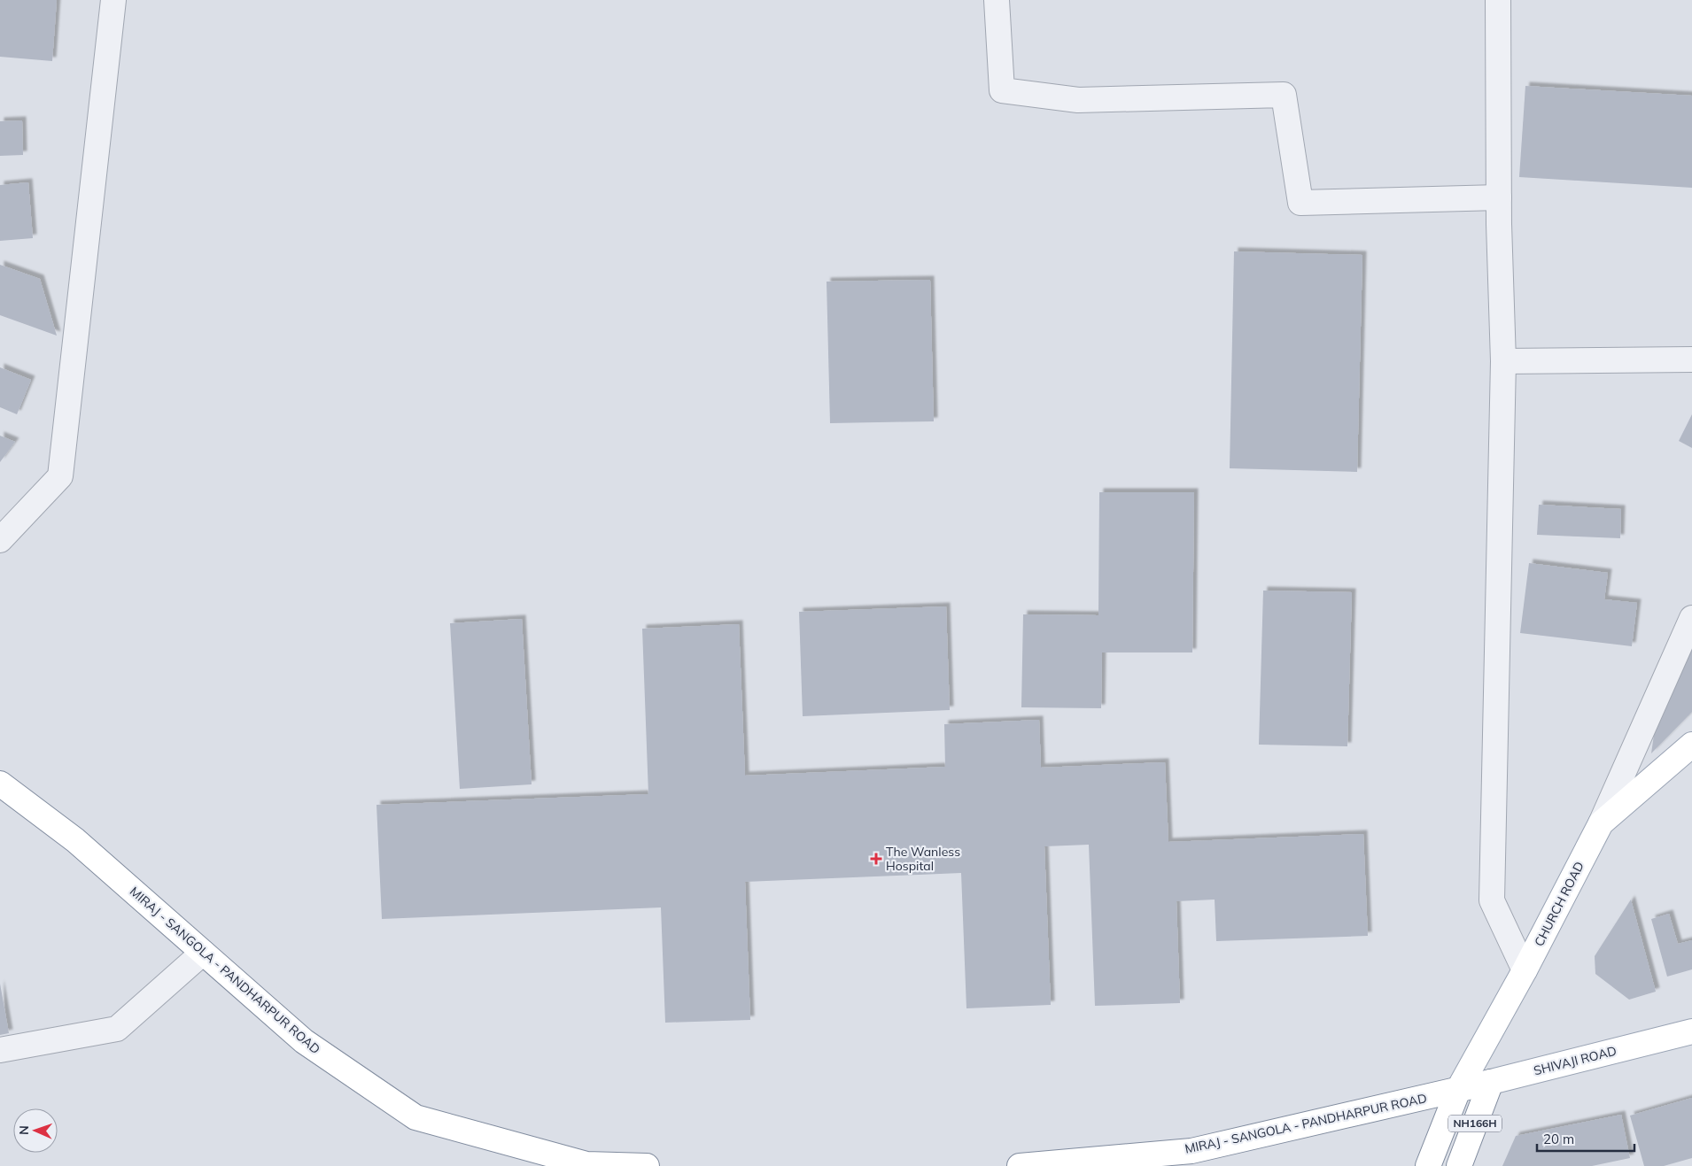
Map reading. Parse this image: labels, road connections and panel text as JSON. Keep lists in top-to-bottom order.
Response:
{
  "streets": {
    "main road": [
      "CHURCH ROAD",
      "MIRAJ - SANGOLA - PANDHARPUR ROAD",
      "SHIVAJI ROAD",
      "NH166H"
    ]
  },
  "crossings": [
    ["CHURCH ROAD", "MIRAJ - SANGOLA - PANDHARPUR ROAD"],
    ["CHURCH ROAD", "SHIVAJI ROAD"],
    ["MIRAJ - SANGOLA - PANDHARPUR ROAD", "SHIVAJI ROAD"],
    ["SHIVAJI ROAD", "NH166H"]
  ],
  "places": {
    "health": ["The Wanless Hospital"]
  },
  "scale_bar": "20 m",
  "north": "left"
}
